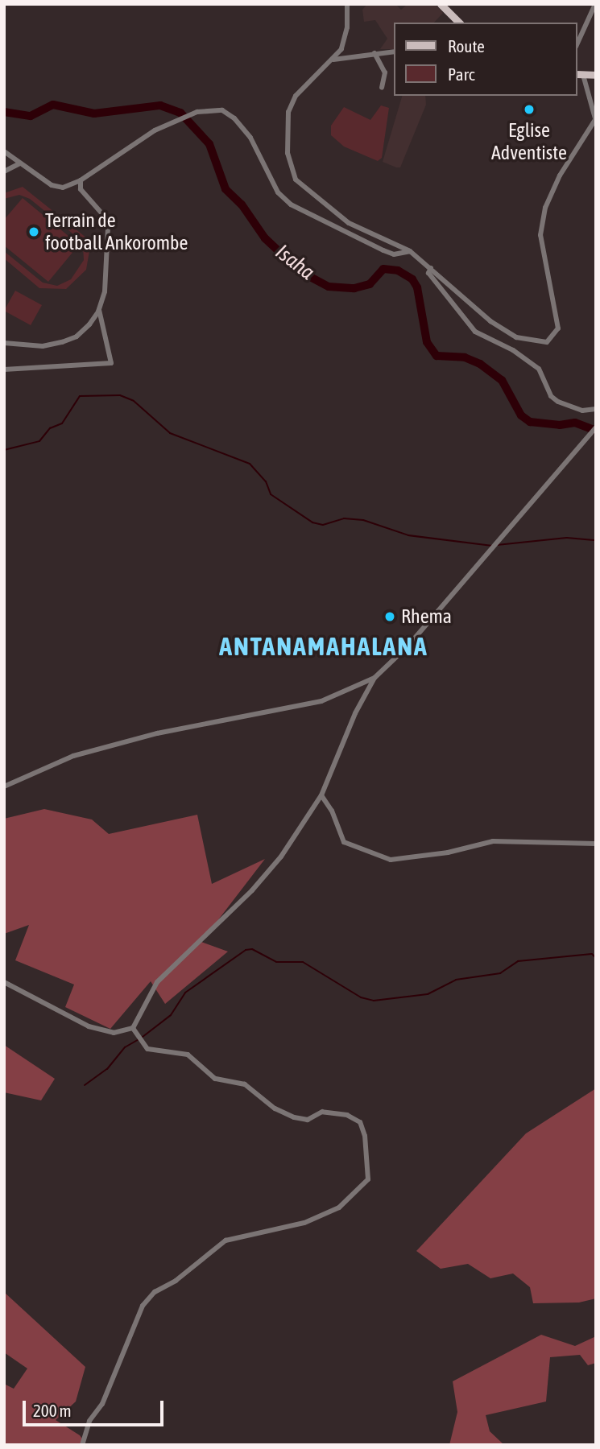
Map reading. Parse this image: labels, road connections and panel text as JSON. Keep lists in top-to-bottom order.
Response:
{
  "districts": ["ANTANAMAHALANA"],
  "water": ["Isaha"],
  "places": ["Eglise Adventiste", "Terrain de football Ankorombe", "Rhema"],
  "legend": ["Route", "Parc"],
  "scale_bar": "200 m"
}
